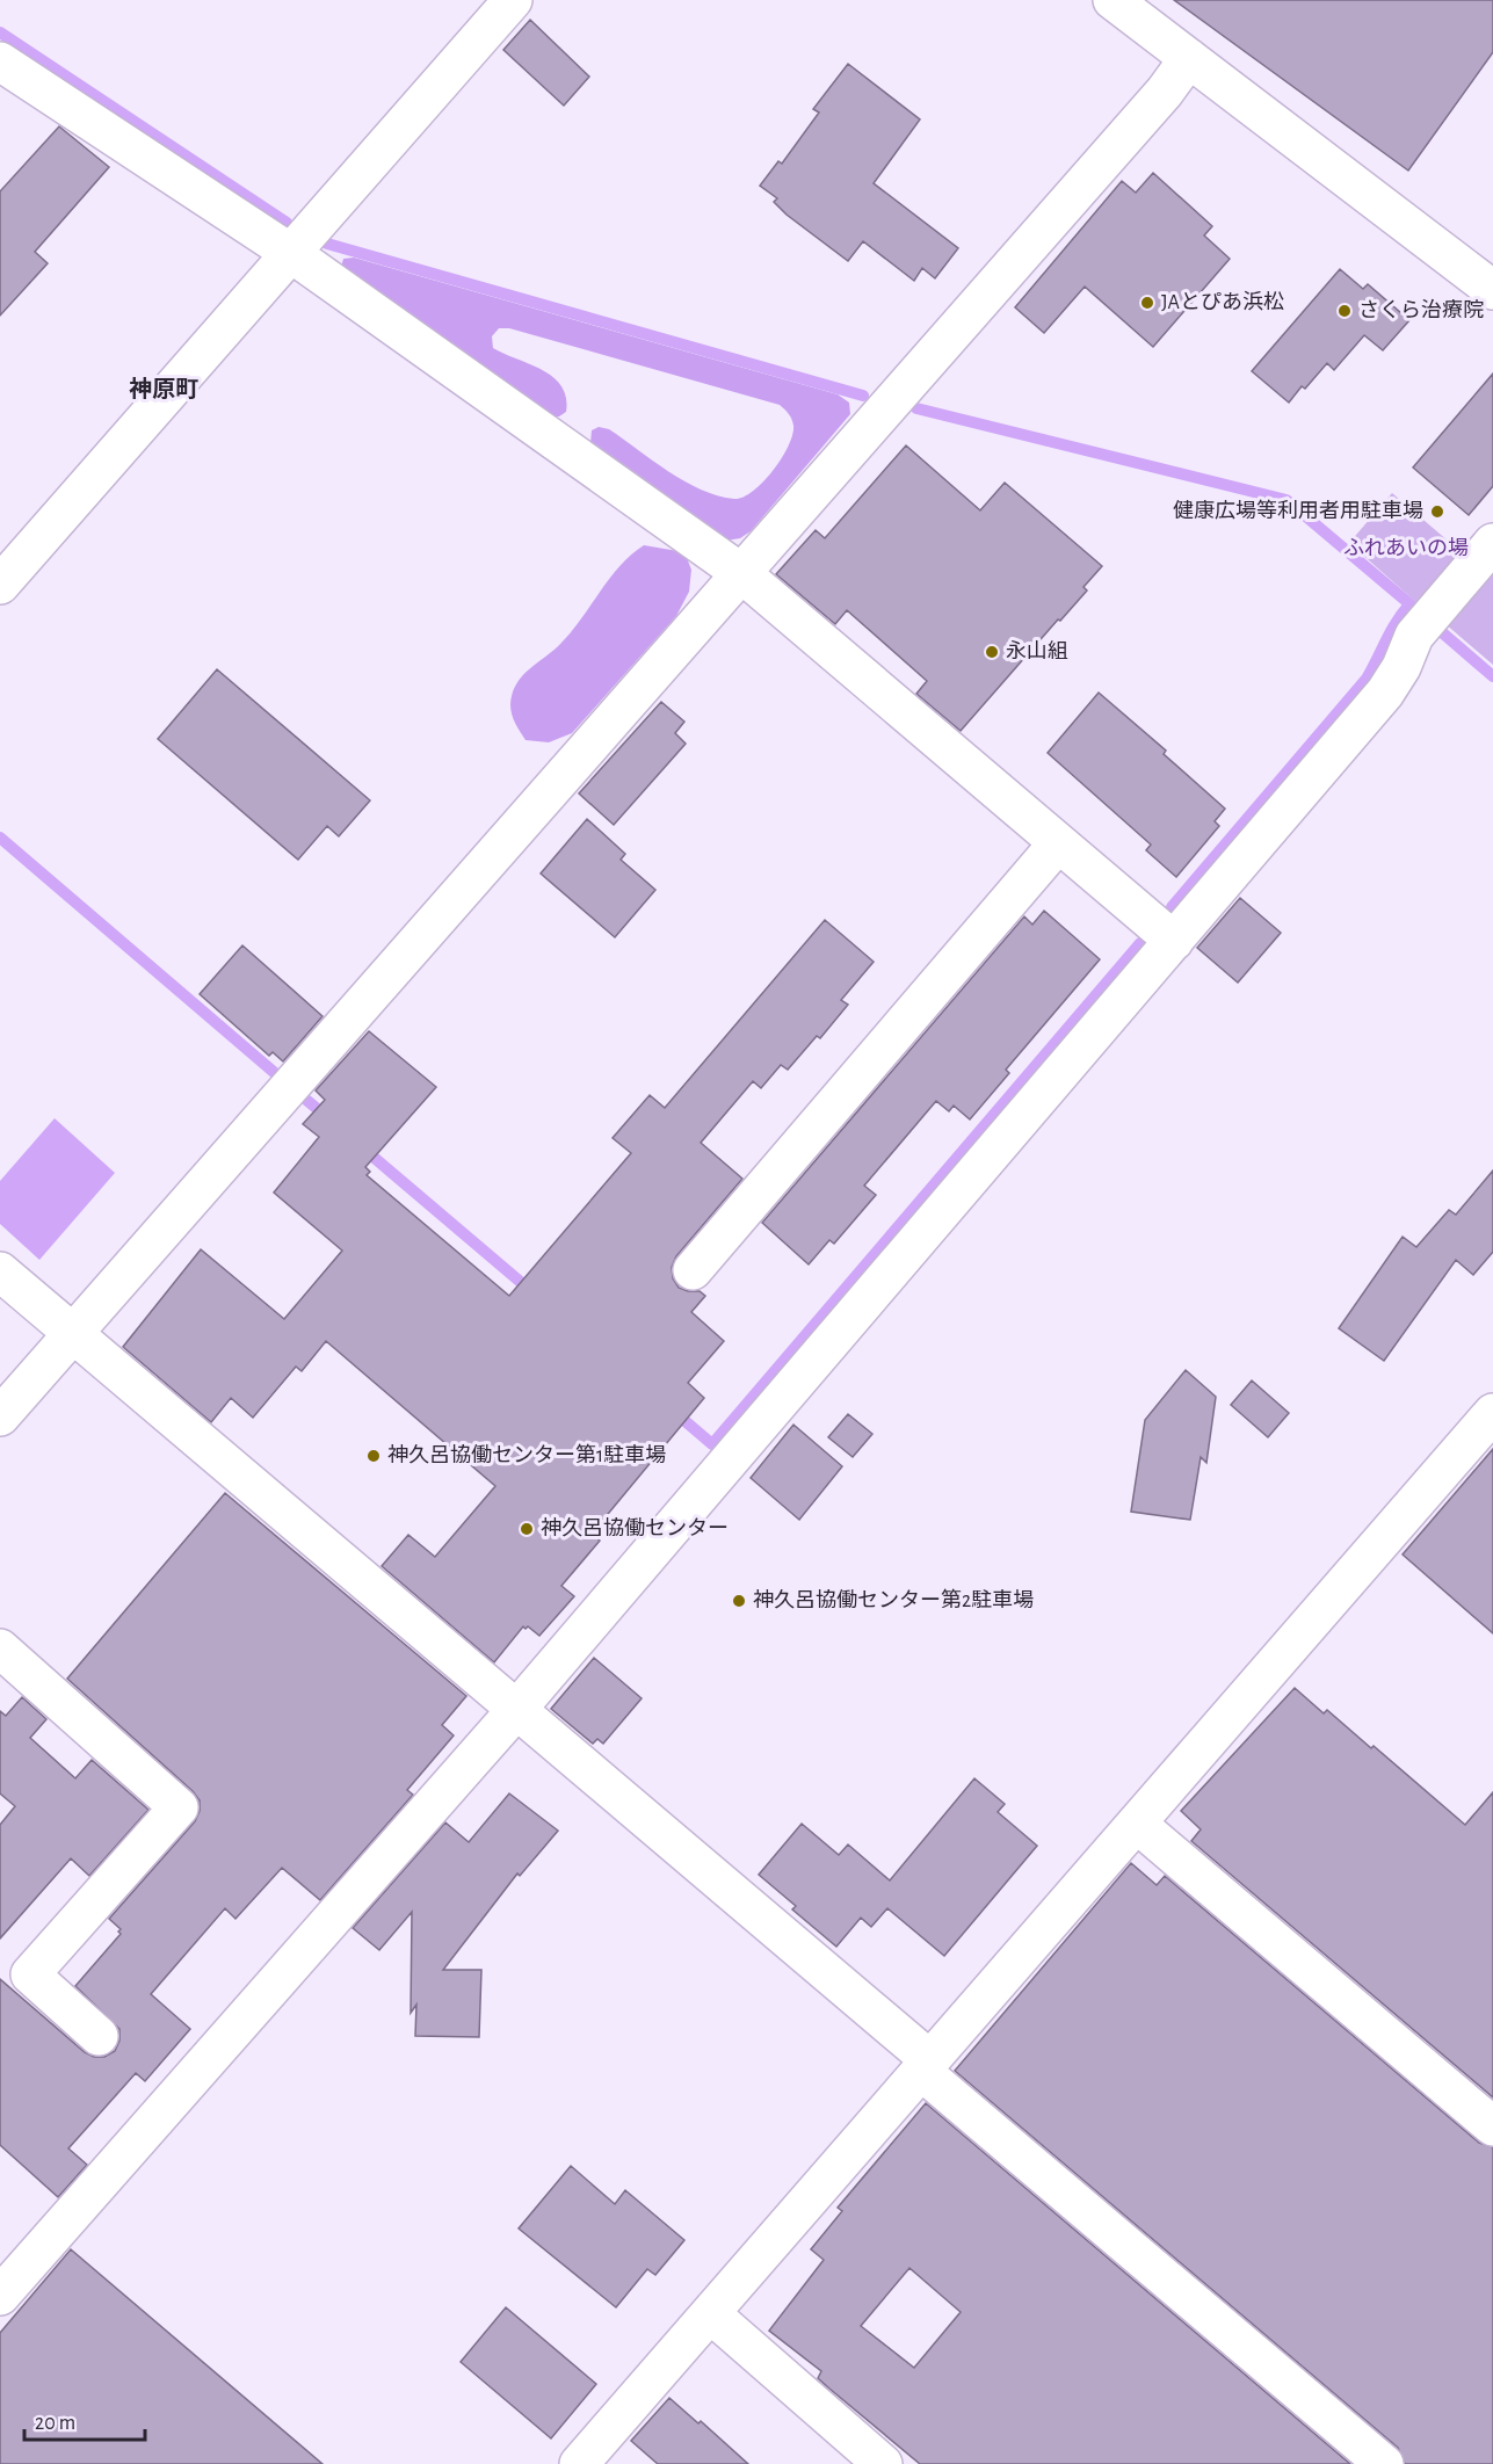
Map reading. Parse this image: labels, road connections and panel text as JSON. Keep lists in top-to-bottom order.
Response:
{
  "districts": ["神原町"],
  "parks": ["ふれあいの場"],
  "places": [
    "JAとぴあ浜松",
    "さくら治療院",
    "健康広場等利用者用駐車場",
    "永山組",
    "神久呂協働センター第1駐車場",
    "神久呂協働センター",
    "神久呂協働センター第2駐車場"
  ],
  "scale_bar": "20 m"
}
